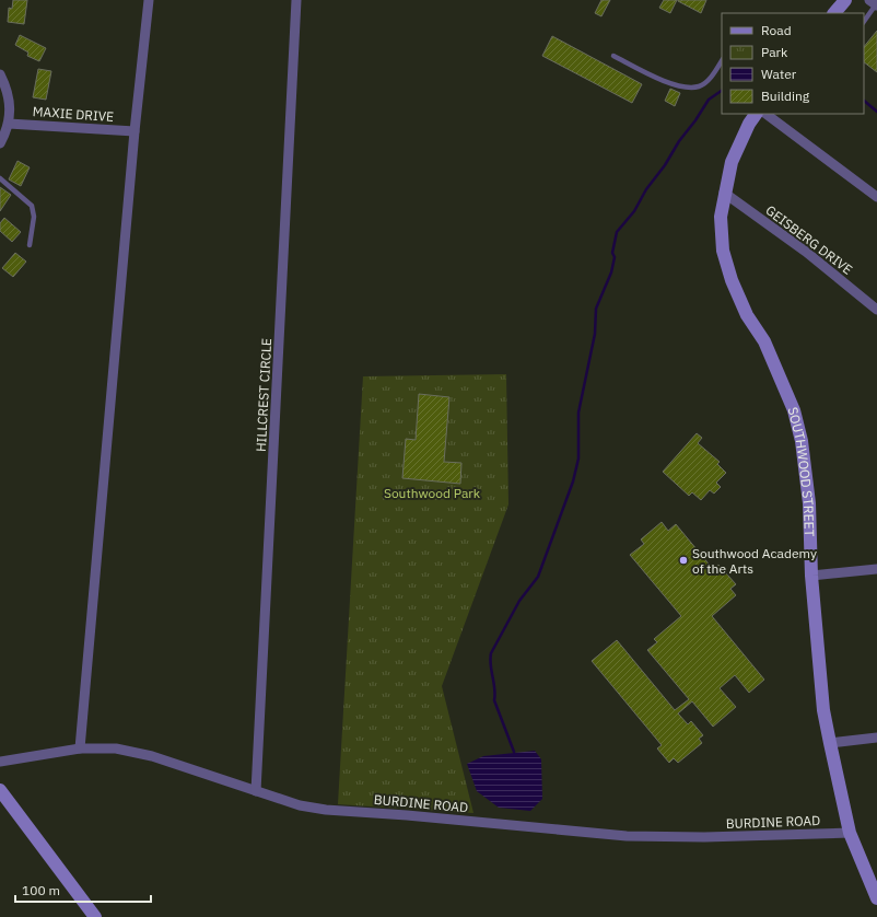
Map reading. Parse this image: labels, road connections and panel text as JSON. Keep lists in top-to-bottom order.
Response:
{
  "streets": {
    "street": [
      "MAXIE DRIVE",
      "GEISBERG DRIVE",
      "HILLCREST CIRCLE",
      "SOUTHWOOD STREET",
      "BURDINE ROAD"
    ]
  },
  "crossings": [
    ["GEISBERG DRIVE", "SOUTHWOOD STREET"],
    ["HILLCREST CIRCLE", "BURDINE ROAD"],
    ["SOUTHWOOD STREET", "BURDINE ROAD"]
  ],
  "parks": ["Southwood Park"],
  "places": ["Southwood Academy of the Arts"],
  "legend": [
    "Road",
    "Park",
    "Water",
    "Building"
  ],
  "scale_bar": "100 m"
}
